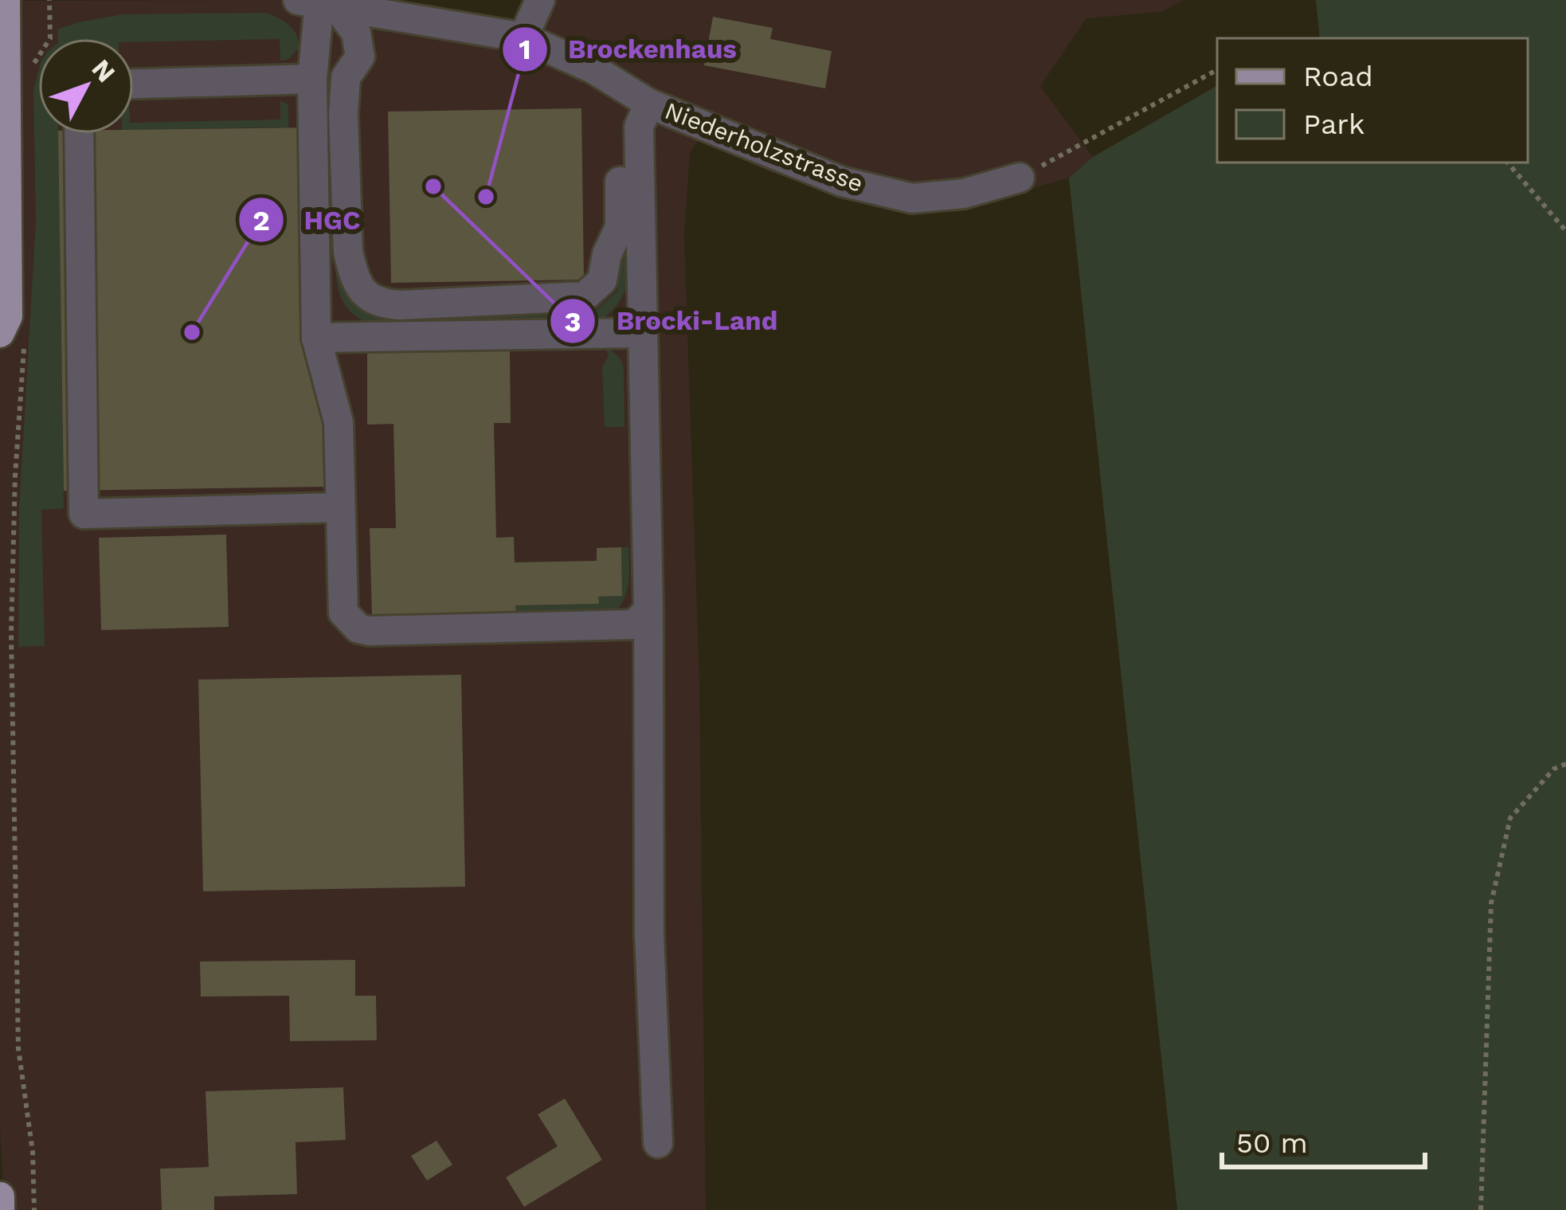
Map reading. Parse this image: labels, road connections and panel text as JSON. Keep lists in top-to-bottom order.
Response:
{
  "streets": {
    "street": ["Niederholzstrasse"]
  },
  "places": ["Brocki-Land", "Brockenhaus", "HGC"],
  "legend": ["Road", "Park"],
  "scale_bar": "50 m",
  "north": "top right"
}
